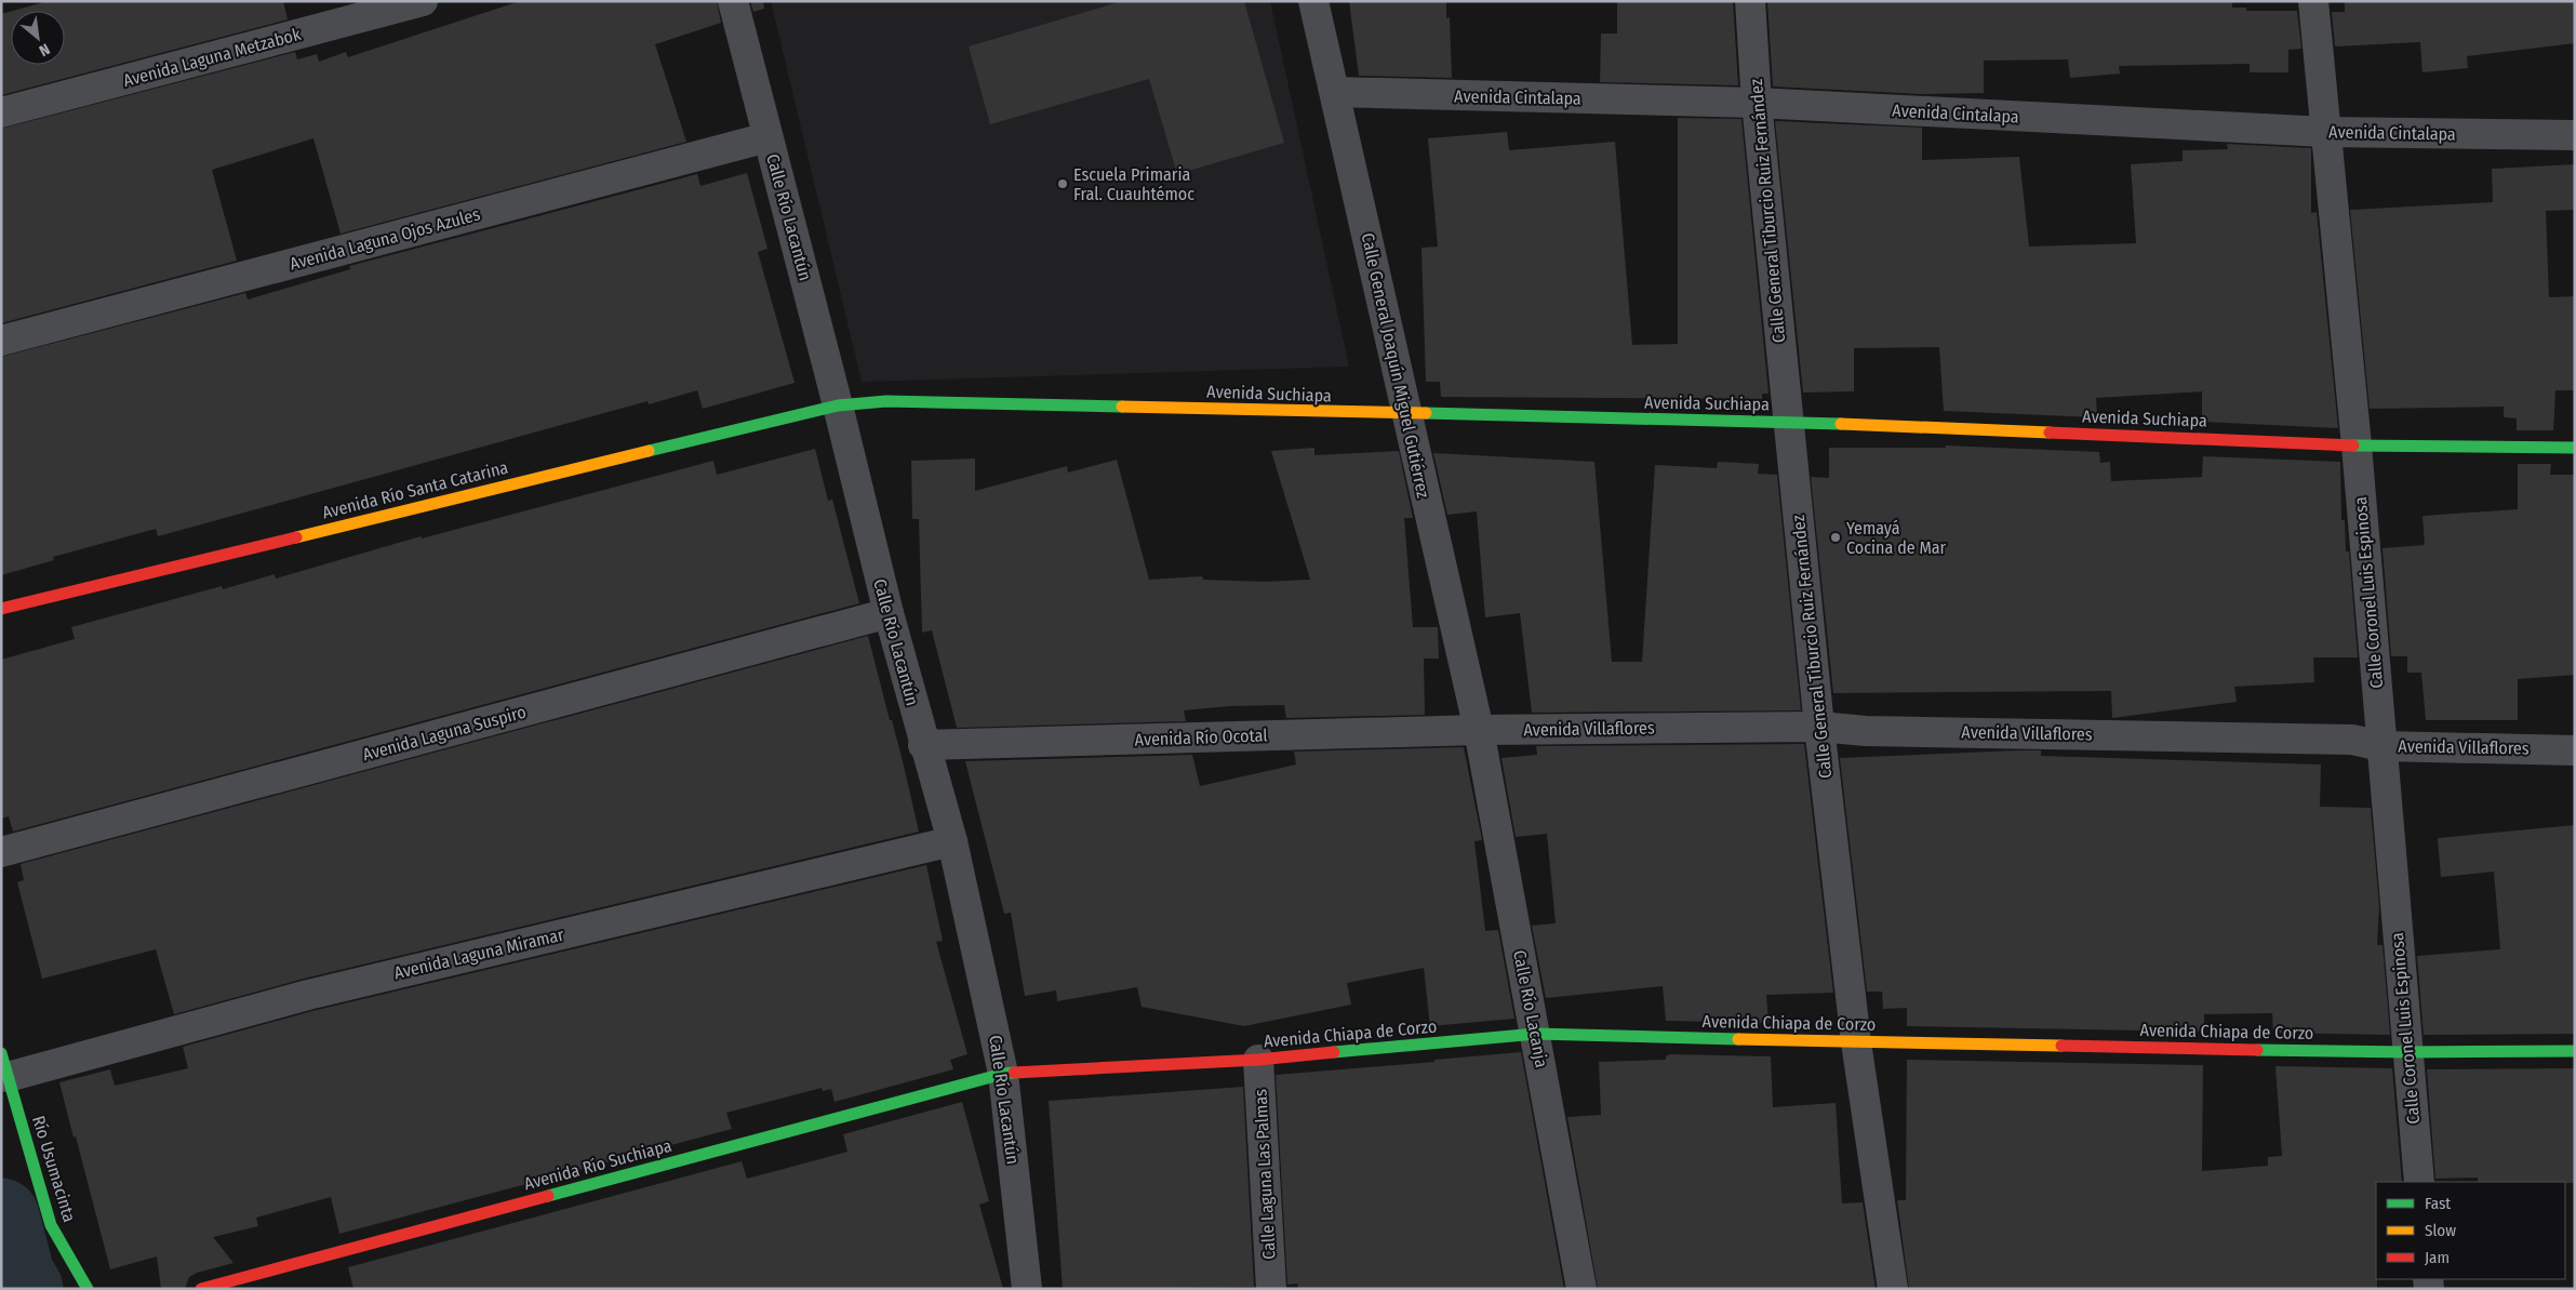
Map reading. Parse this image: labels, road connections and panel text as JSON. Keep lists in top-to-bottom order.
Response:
{
  "streets": {
    "street": [
      "Avenida Laguna Metzabok",
      "Avenida Cintalapa",
      "Calle General Tiburcio Ruiz Fernández",
      "Calle Río Lacantún",
      "Avenida Laguna Ojos Azules",
      "Calle General Joaquín Miguel Gutiérrez",
      "Avenida Suchiapa",
      "Avenida Río Santa Catarina",
      "Calle Coronel Luis Espinosa",
      "Avenida Villaflores",
      "Avenida Laguna Suspiro",
      "Avenida Río Ocotal",
      "Avenida Laguna Miramar",
      "Calle Río Lacanja",
      "Avenida Chiapa de Corzo",
      "Avenida Río Suchiapa",
      "Río Usumacinta",
      "Calle Laguna Las Palmas"
    ]
  },
  "crossings": [
    ["Avenida Cintalapa", "Calle General Tiburcio Ruiz Fernández"],
    ["Avenida Cintalapa", "Calle General Joaquín Miguel Gutiérrez"],
    ["Avenida Cintalapa", "Calle Coronel Luis Espinosa"],
    ["Calle General Tiburcio Ruiz Fernández", "Avenida Suchiapa"],
    ["Calle General Tiburcio Ruiz Fernández", "Avenida Villaflores"],
    ["Calle General Tiburcio Ruiz Fernández", "Avenida Chiapa de Corzo"],
    ["Calle Río Lacantún", "Avenida Laguna Ojos Azules"],
    ["Calle Río Lacantún", "Avenida Suchiapa"],
    ["Calle Río Lacantún", "Avenida Río Santa Catarina"],
    ["Calle Río Lacantún", "Avenida Laguna Suspiro"],
    ["Calle Río Lacantún", "Avenida Río Ocotal"],
    ["Calle Río Lacantún", "Avenida Laguna Miramar"],
    ["Calle Río Lacantún", "Avenida Chiapa de Corzo"],
    ["Calle Río Lacantún", "Avenida Río Suchiapa"],
    ["Calle General Joaquín Miguel Gutiérrez", "Avenida Suchiapa"],
    ["Calle General Joaquín Miguel Gutiérrez", "Avenida Villaflores"],
    ["Calle General Joaquín Miguel Gutiérrez", "Avenida Río Ocotal"],
    ["Calle General Joaquín Miguel Gutiérrez", "Calle Río Lacanja"],
    ["Avenida Suchiapa", "Avenida Río Santa Catarina"],
    ["Avenida Suchiapa", "Calle Coronel Luis Espinosa"],
    ["Calle Coronel Luis Espinosa", "Avenida Villaflores"],
    ["Calle Coronel Luis Espinosa", "Avenida Chiapa de Corzo"],
    ["Avenida Villaflores", "Avenida Río Ocotal"],
    ["Avenida Villaflores", "Calle Río Lacanja"],
    ["Avenida Río Ocotal", "Calle Río Lacanja"],
    ["Avenida Laguna Miramar", "Río Usumacinta"],
    ["Calle Río Lacanja", "Avenida Chiapa de Corzo"],
    ["Avenida Chiapa de Corzo", "Avenida Río Suchiapa"],
    ["Avenida Chiapa de Corzo", "Calle Laguna Las Palmas"]
  ],
  "places": ["Escuela Primaria Fral. Cuauhtémoc", "Yemayá Cocina de Mar"],
  "legend": ["Fast", "Slow", "Jam"],
  "north": "bottom right"
}
